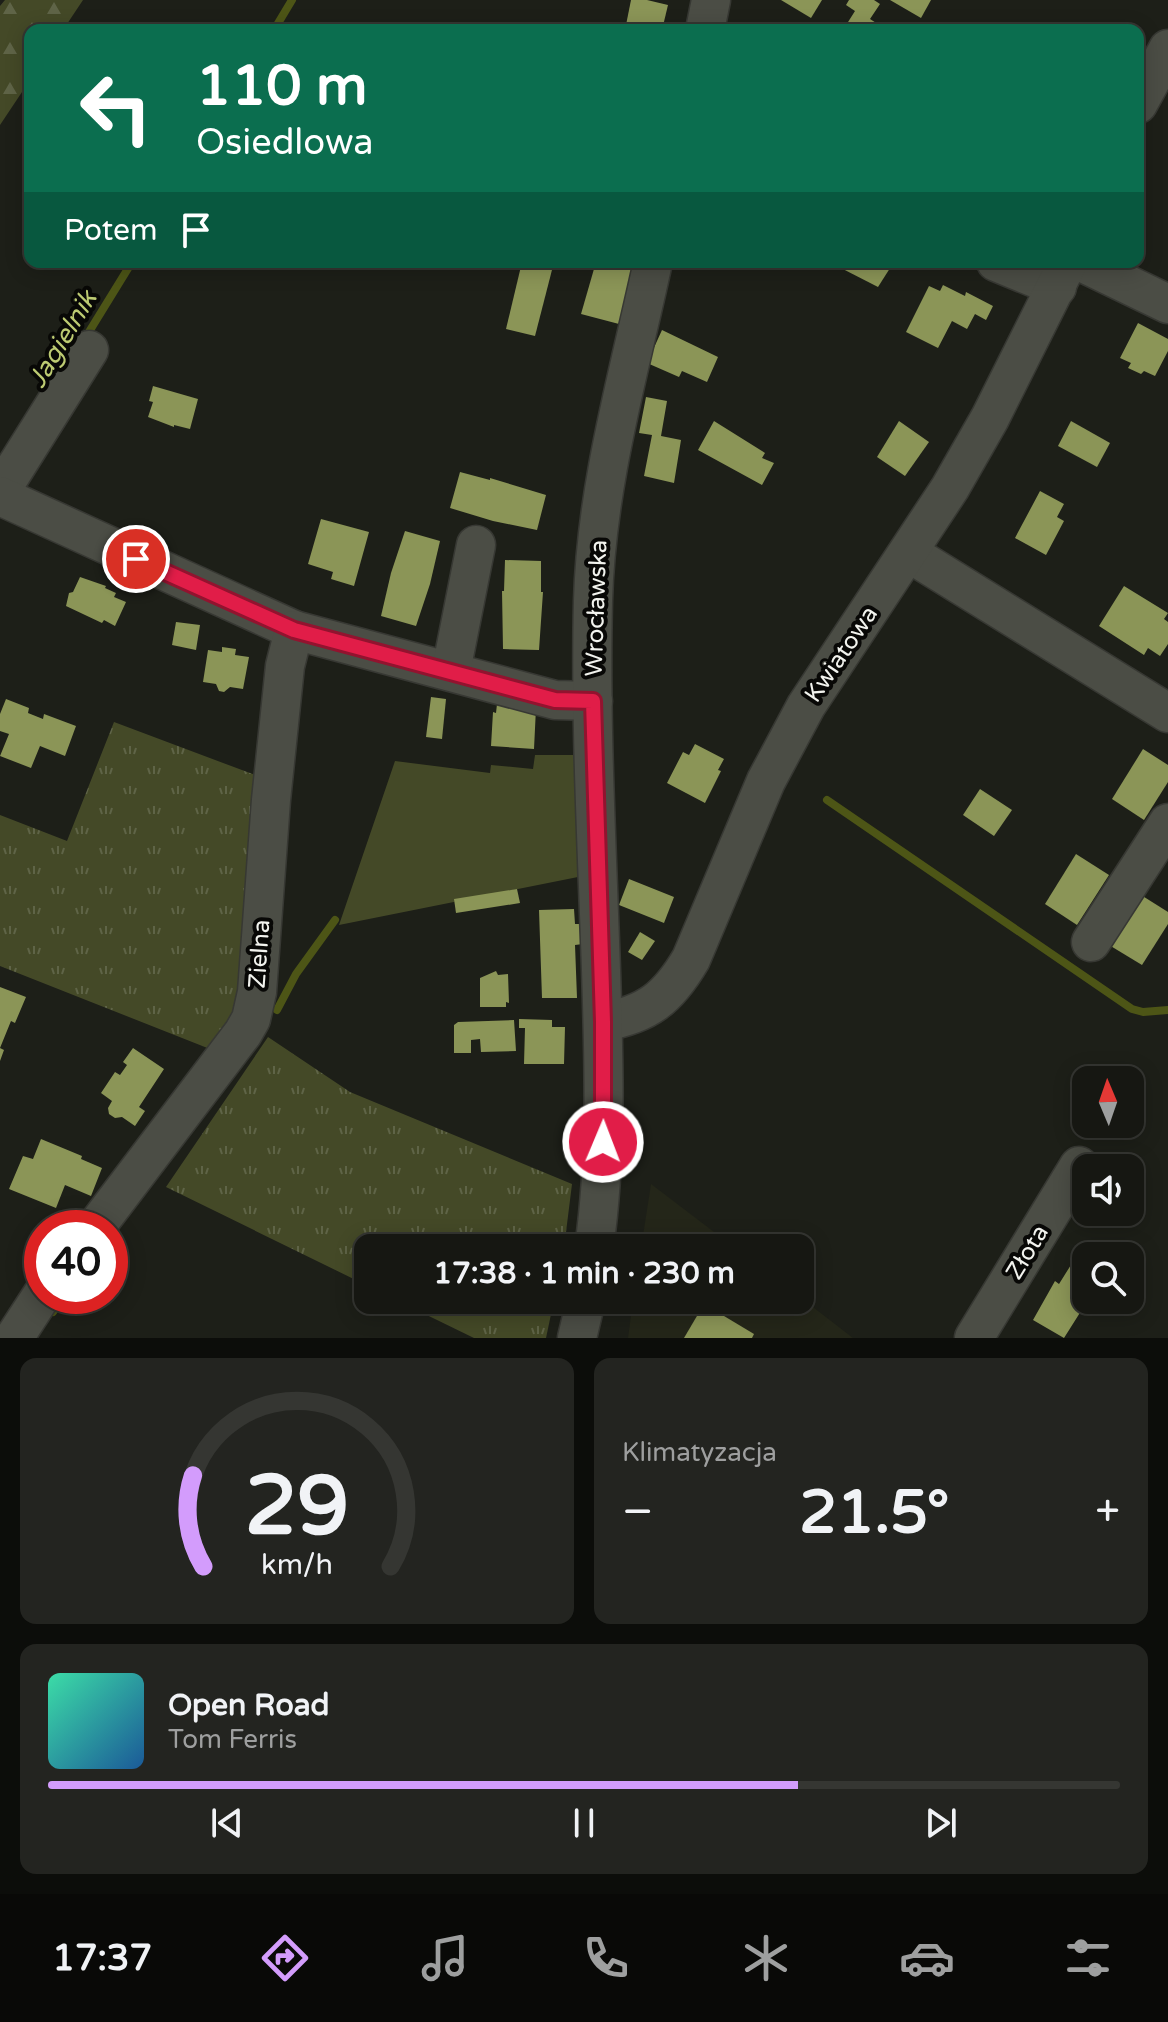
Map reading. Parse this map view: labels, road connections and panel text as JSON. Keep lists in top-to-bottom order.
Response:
{
  "streets": {
    "street": [
      "Wrocławska",
      "Kwiatowa",
      "Zielna",
      "Złota"
    ]
  },
  "crossings": [
    ["Wrocławska", "Kwiatowa"]
  ],
  "water": ["Jagielnik"],
  "north": "top",
  "page": {
    "turn": ["110 m", "Osiedlowa"],
    "then": "Potem",
    "limit": "40",
    "trip": "17:38 · 1 min · 230 m",
    "tile": "Klimatyzacja",
    "heat": ["−", "21.5°", "+"],
    "song": ["Open Road", "Tom Ferris"],
    "tabs": "17:37",
    "gauge": ["29", "km/h"]
  }
}
